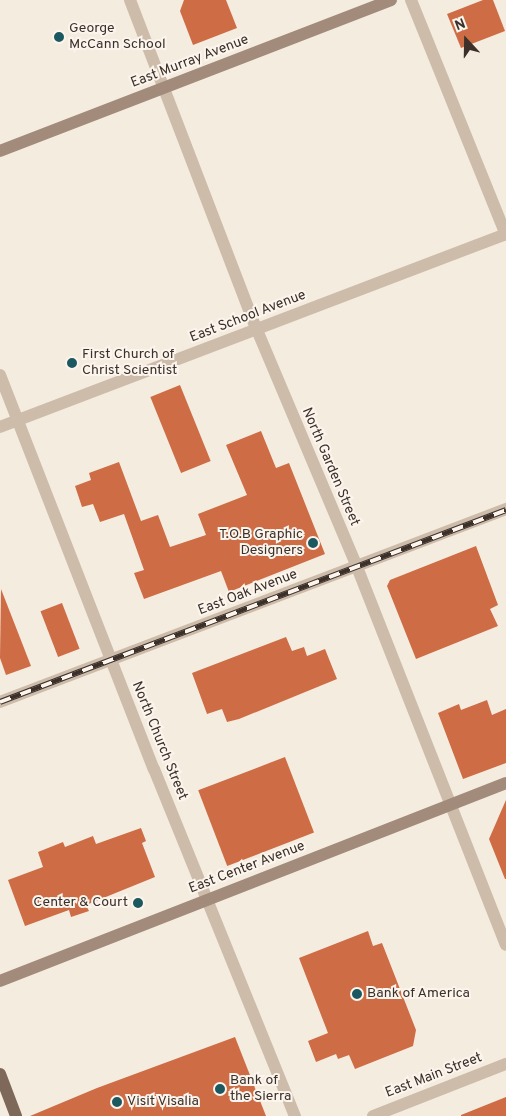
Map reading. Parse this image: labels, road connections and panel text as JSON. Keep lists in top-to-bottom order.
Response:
{
  "streets": {
    "street": [
      "East Murray Avenue",
      "East School Avenue",
      "North Garden Street",
      "East Oak Avenue",
      "North Church Street",
      "East Center Avenue",
      "East Main Street"
    ]
  },
  "crossings": [
    ["East Murray Avenue", "North Garden Street"],
    ["East School Avenue", "North Garden Street"],
    ["East School Avenue", "North Church Street"],
    ["North Garden Street", "East Oak Avenue"],
    ["North Garden Street", "East Center Avenue"],
    ["East Oak Avenue", "North Church Street"],
    ["North Church Street", "East Center Avenue"]
  ],
  "places": [
    "George McCann School",
    "First Church of Christ Scientist",
    "T.O.B Graphic Designers",
    "Center & Court",
    "Bank of America",
    "Bank of the Sierra",
    "Visit Visalia"
  ],
  "north": "top"
}
